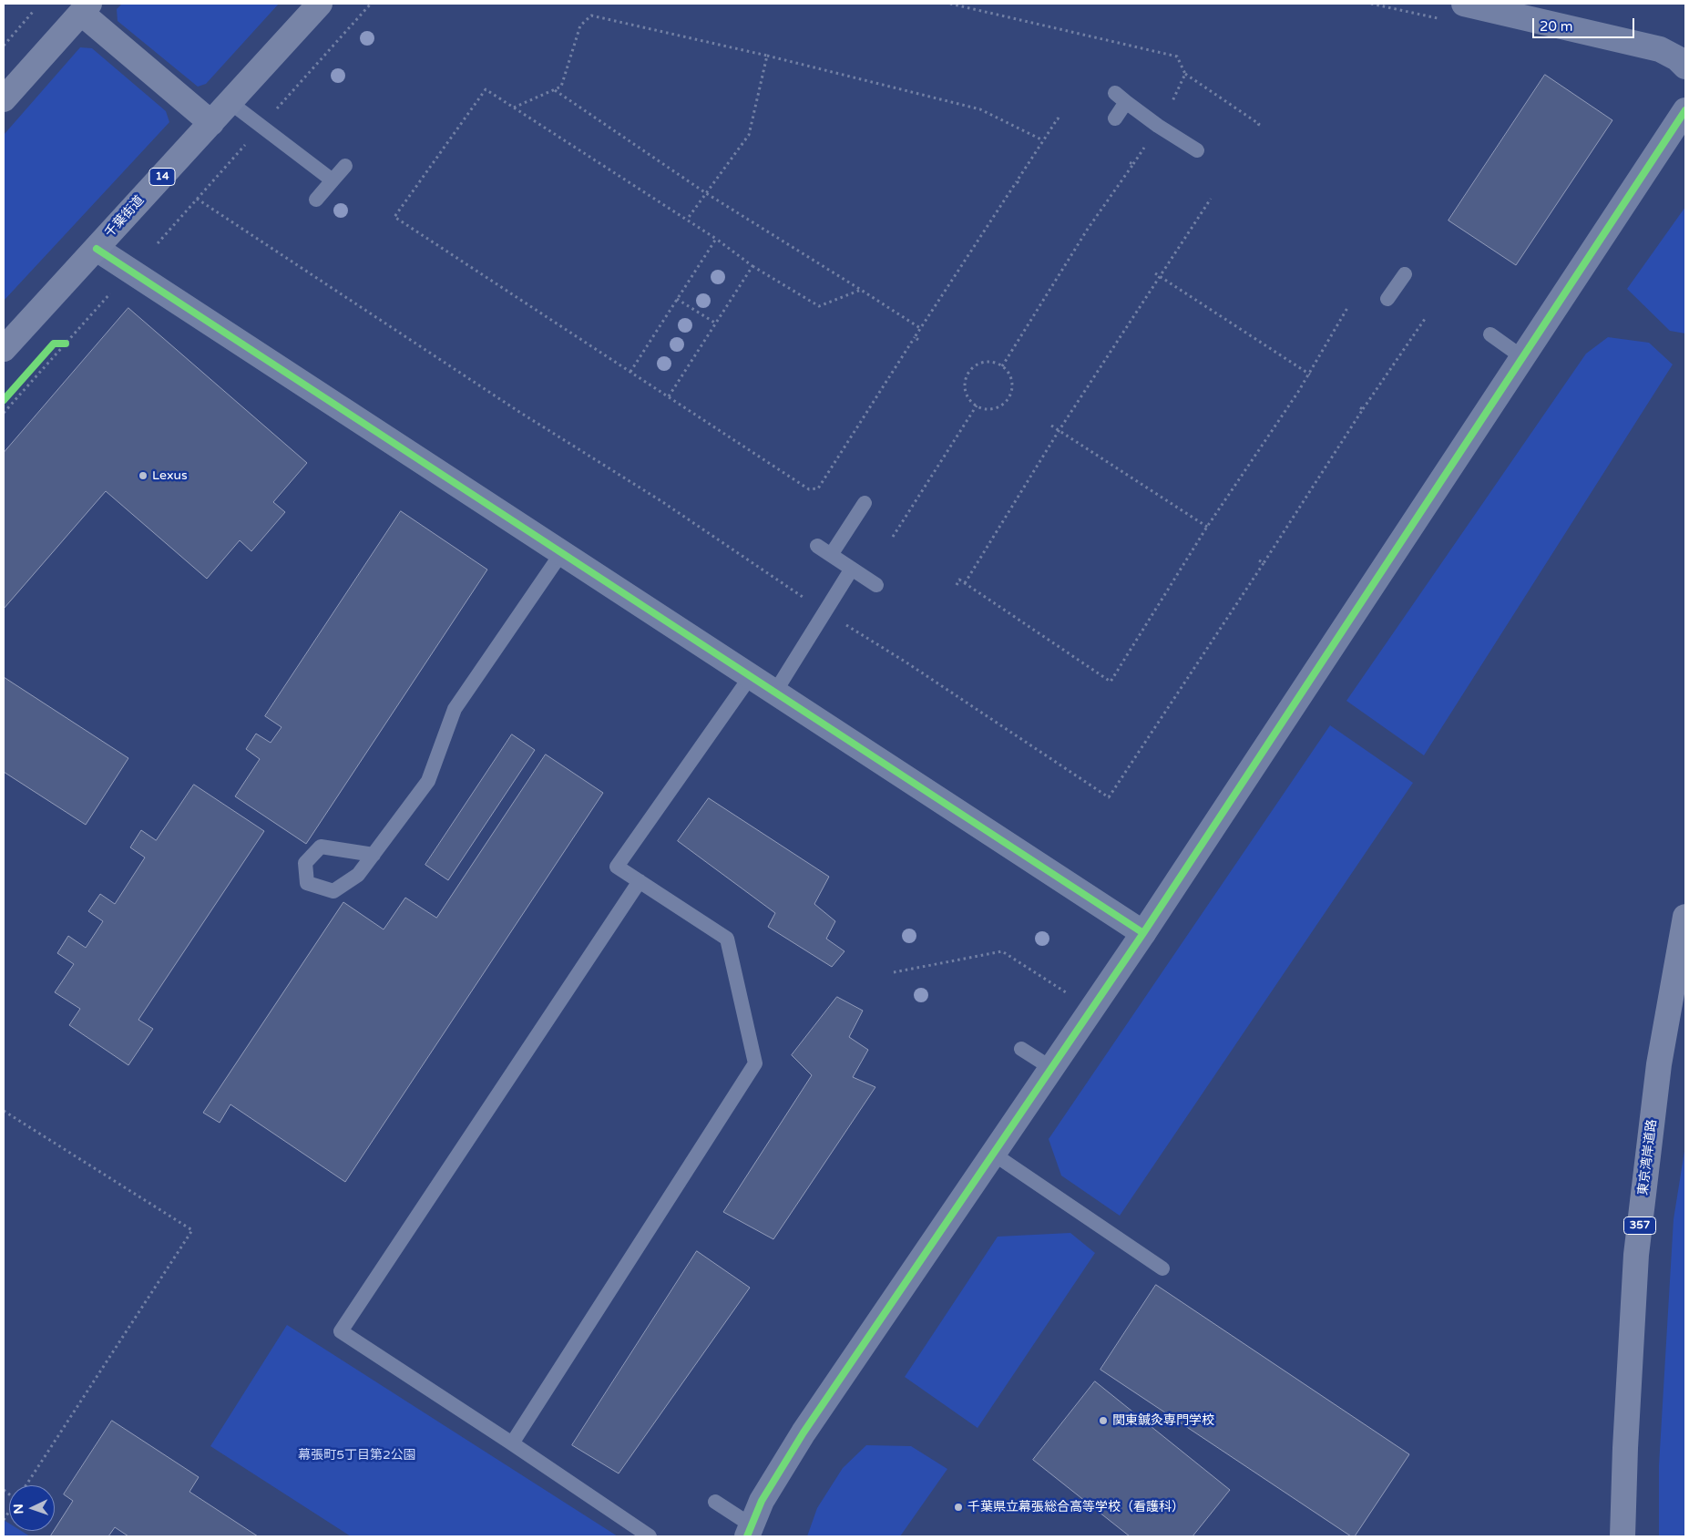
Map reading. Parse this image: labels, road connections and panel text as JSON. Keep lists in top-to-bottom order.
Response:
{
  "streets": {
    "highway": [
      "14",
      "千葉街道",
      "東京湾岸道路",
      "357"
    ]
  },
  "parks": ["幕張町5丁目第2公園"],
  "places": ["Lexus", "関東鍼灸専門学校", "千葉県立幕張総合高等学校（看護科）"],
  "scale_bar": "20 m",
  "north": "left"
}
